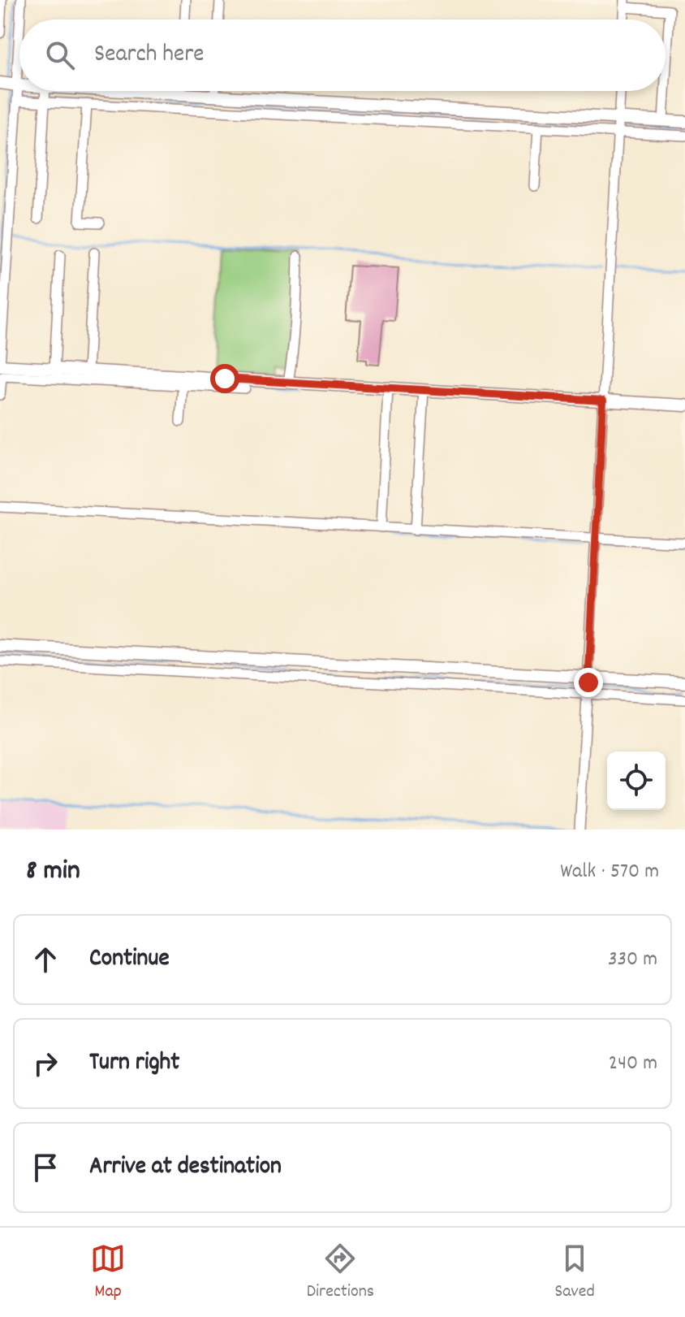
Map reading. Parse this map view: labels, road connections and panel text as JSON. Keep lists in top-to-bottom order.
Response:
{
  "page": {
    "search": "Search here",
    "heading": ["8 min", "Walk · 570 m"],
    "list": [
      ["Continue", "330 m"],
      ["Turn right", "240 m"],
      "Arrive at destination"
    ],
    "nav": ["Map", "Directions", "Saved"]
  }
}
